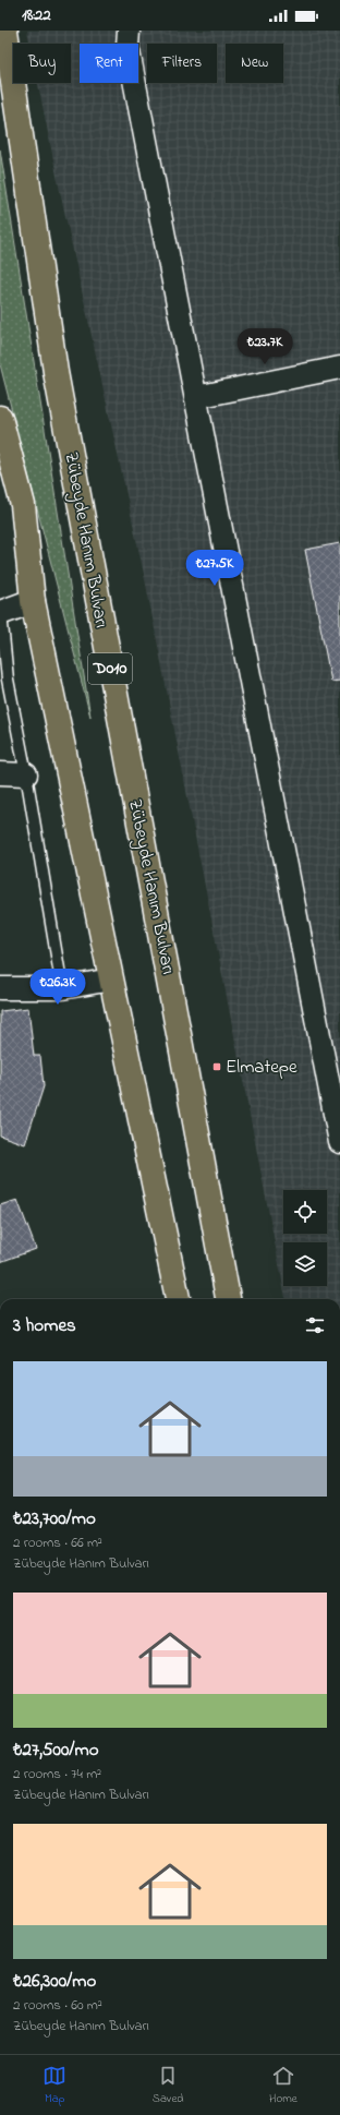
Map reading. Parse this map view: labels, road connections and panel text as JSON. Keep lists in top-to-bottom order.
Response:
{
  "streets": {
    "main road": ["Zübeyde Hanım Bulvarı", "D010"]
  },
  "places": {
    "transit": ["Elmatepe"]
  },
  "page": {
    "status": "18:22",
    "chip": [
      "Buy",
      "Rent",
      "Filters",
      "New"
    ],
    "price": ["₺23.7K", "₺27.5K", "₺26.3K"],
    "heading": "3 homes",
    "list": [
      {
        "name": "₺23,700/mo",
        "note": "2 rooms · 66 m² · Zübeyde Hanım Bulvarı"
      },
      {
        "name": "₺27,500/mo",
        "note": "2 rooms · 74 m² · Zübeyde Hanım Bulvarı"
      },
      {
        "name": "₺26,300/mo",
        "note": "2 rooms · 60 m² · Zübeyde Hanım Bulvarı"
      }
    ],
    "tabs": ["Map", "Saved", "Home"]
  }
}
